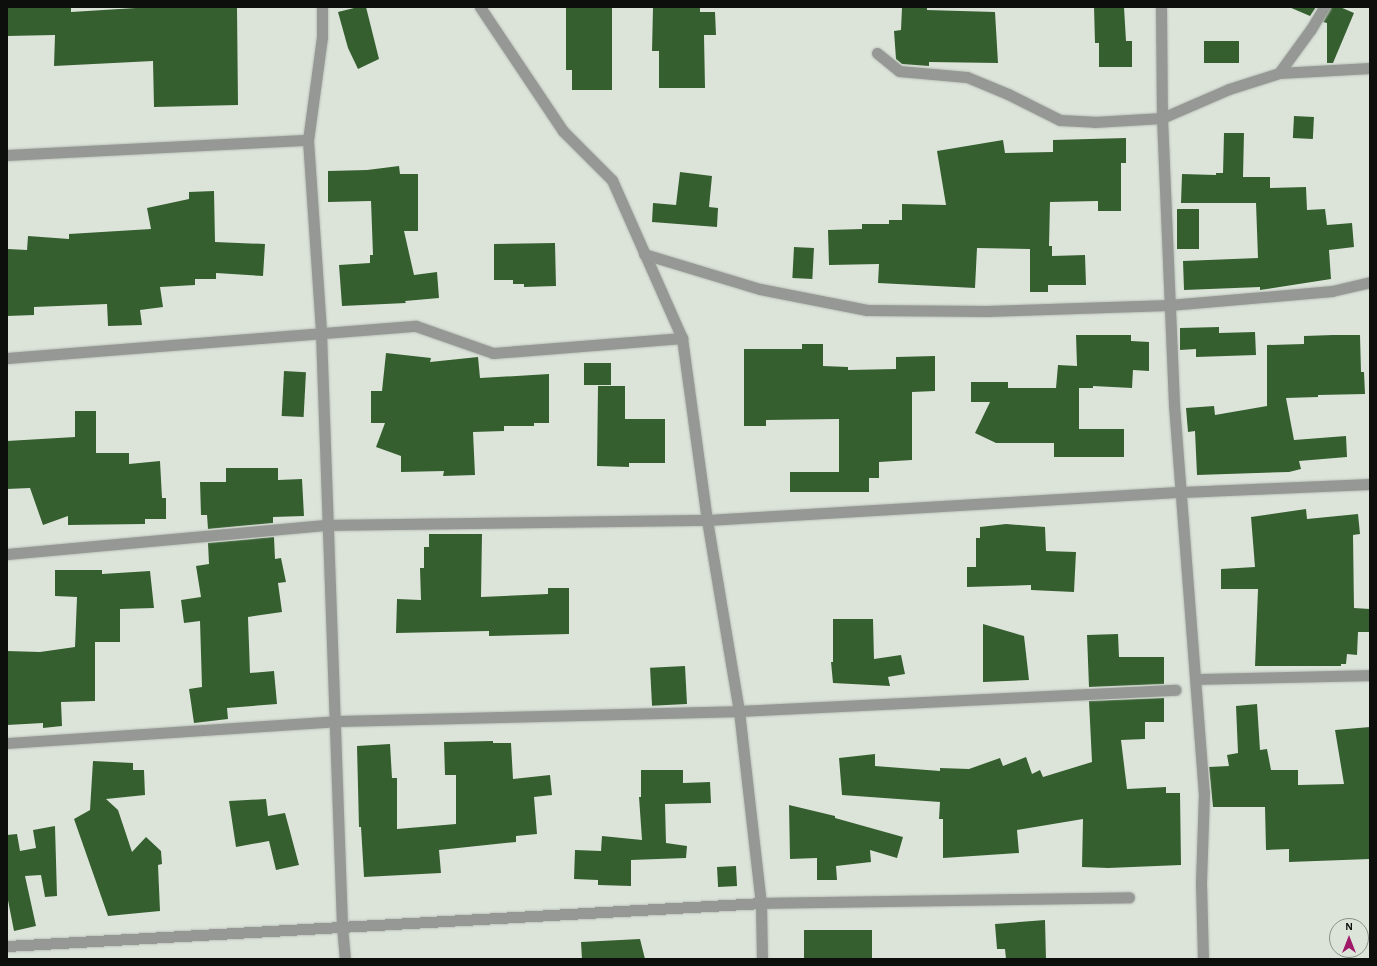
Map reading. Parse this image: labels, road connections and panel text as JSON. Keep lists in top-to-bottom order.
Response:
{
  "north": "top"
}
